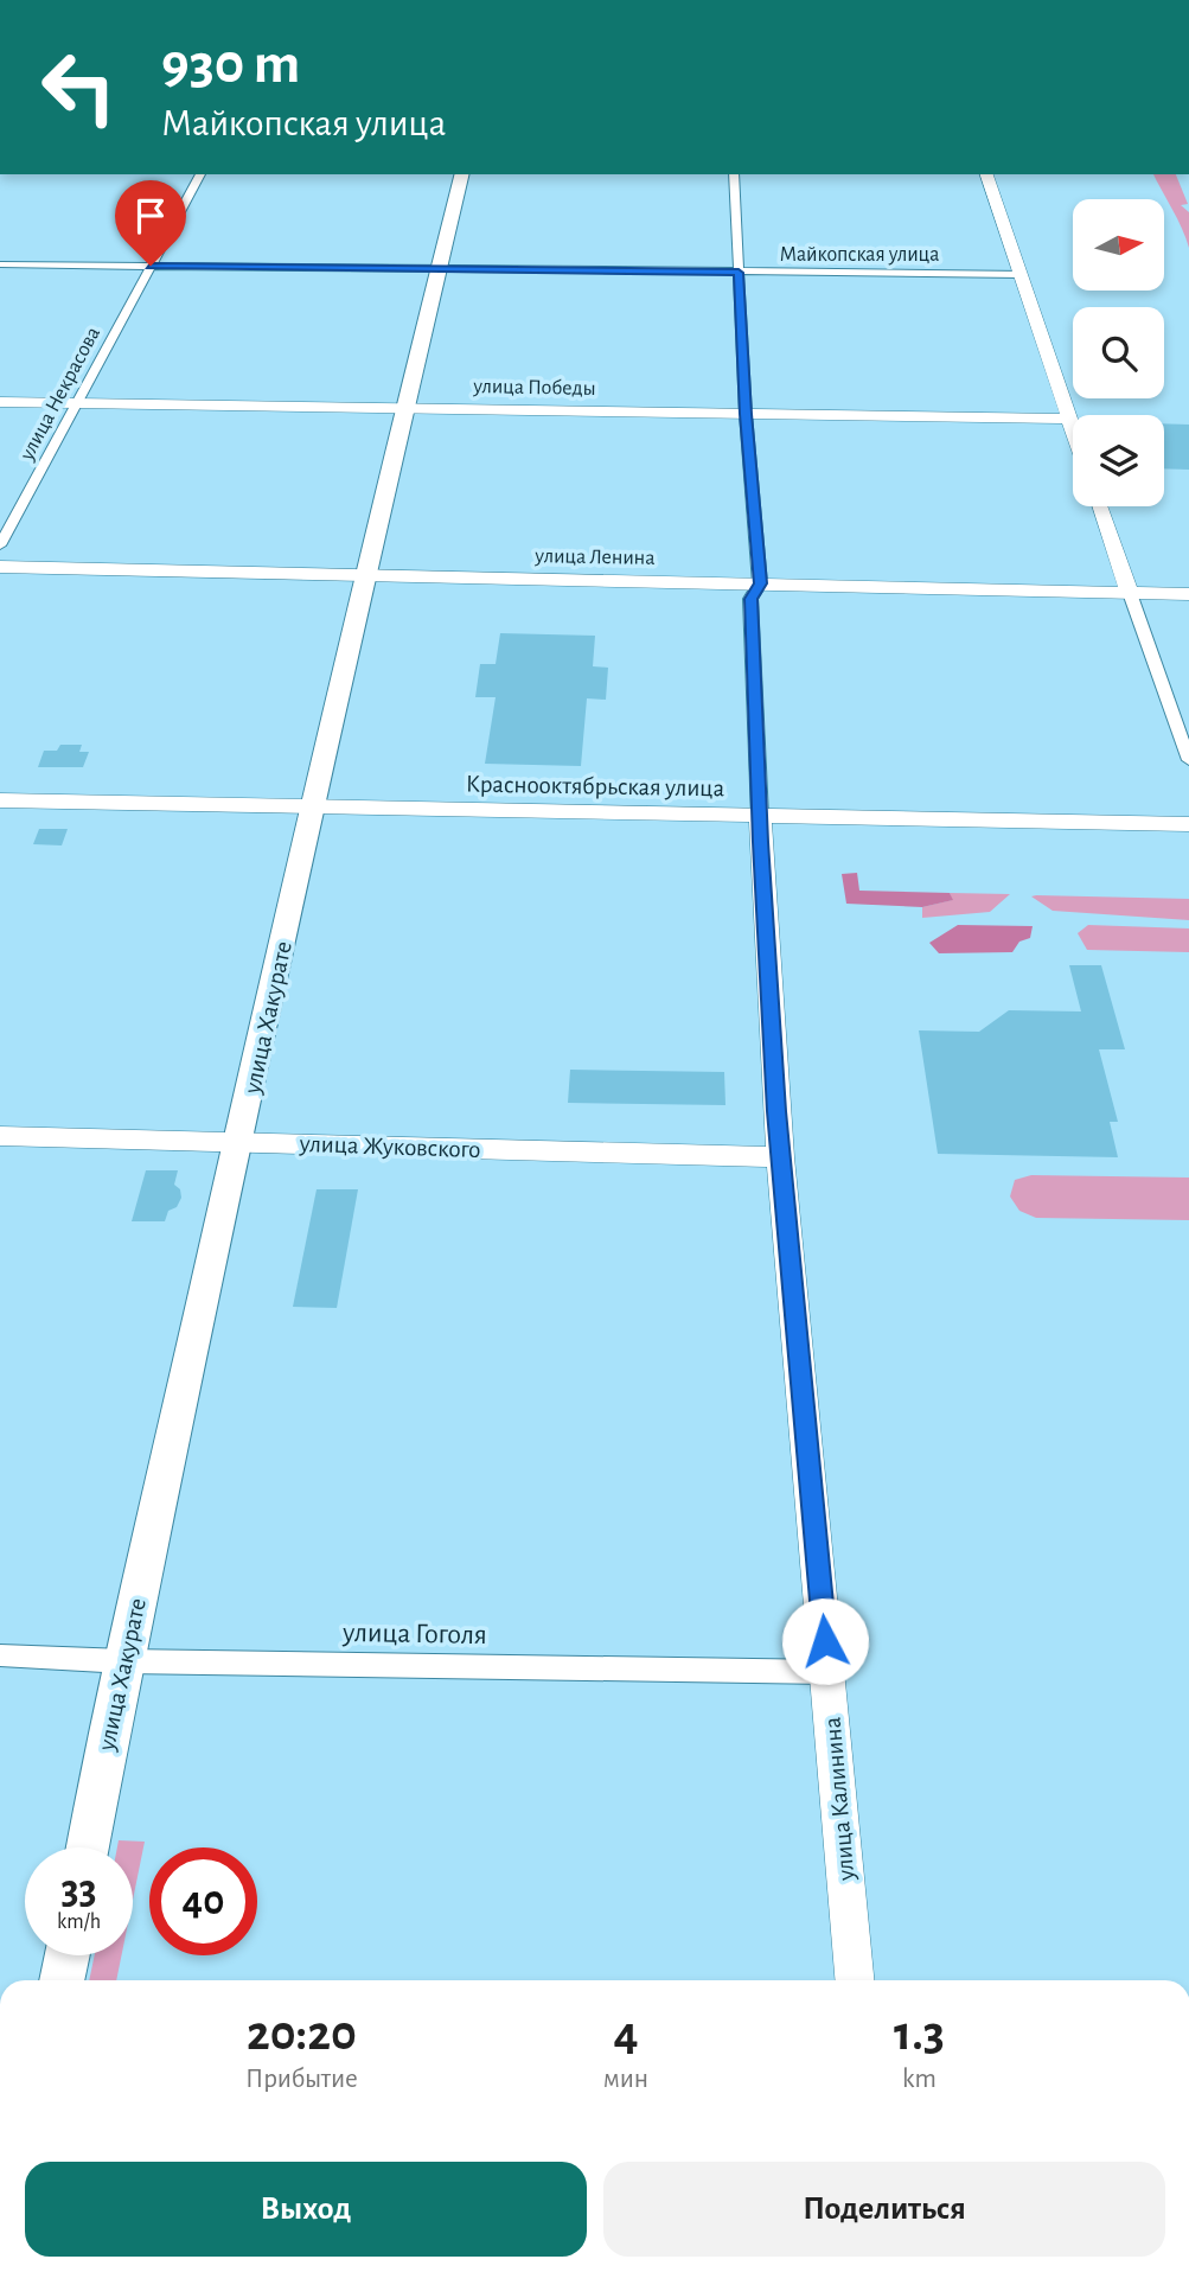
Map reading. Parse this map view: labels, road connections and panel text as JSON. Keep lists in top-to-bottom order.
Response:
{
  "streets": {
    "main road": ["улица Хакурате"],
    "street": [
      "Майкопская улица",
      "улица Победы",
      "улица Некрасова",
      "улица Ленина",
      "Краснооктябрьская улица",
      "улица Жуковского",
      "улица Гоголя",
      "улица Калинина"
    ]
  },
  "crossings": [
    ["Майкопская улица", "улица Некрасова"],
    ["Майкопская улица", "улица Хакурате"],
    ["Майкопская улица", "улица Калинина"],
    ["улица Победы", "улица Некрасова"],
    ["улица Победы", "улица Хакурате"],
    ["улица Победы", "улица Калинина"],
    ["улица Ленина", "улица Хакурате"],
    ["улица Ленина", "улица Калинина"],
    ["Краснооктябрьская улица", "улица Хакурате"],
    ["Краснооктябрьская улица", "улица Калинина"],
    ["улица Хакурате", "улица Жуковского"],
    ["улица Хакурате", "улица Гоголя"],
    ["улица Жуковского", "улица Калинина"],
    ["улица Гоголя", "улица Калинина"]
  ],
  "north": "right",
  "page": {
    "turn": ["930 m", "Майкопская улица"],
    "speed": "33 km/h",
    "limit": "40",
    "eta": [
      "20:20",
      "Прибытие",
      "4",
      "мин",
      "1.3",
      "km"
    ],
    "buttons": ["Выход", "Поделиться"]
  }
}
